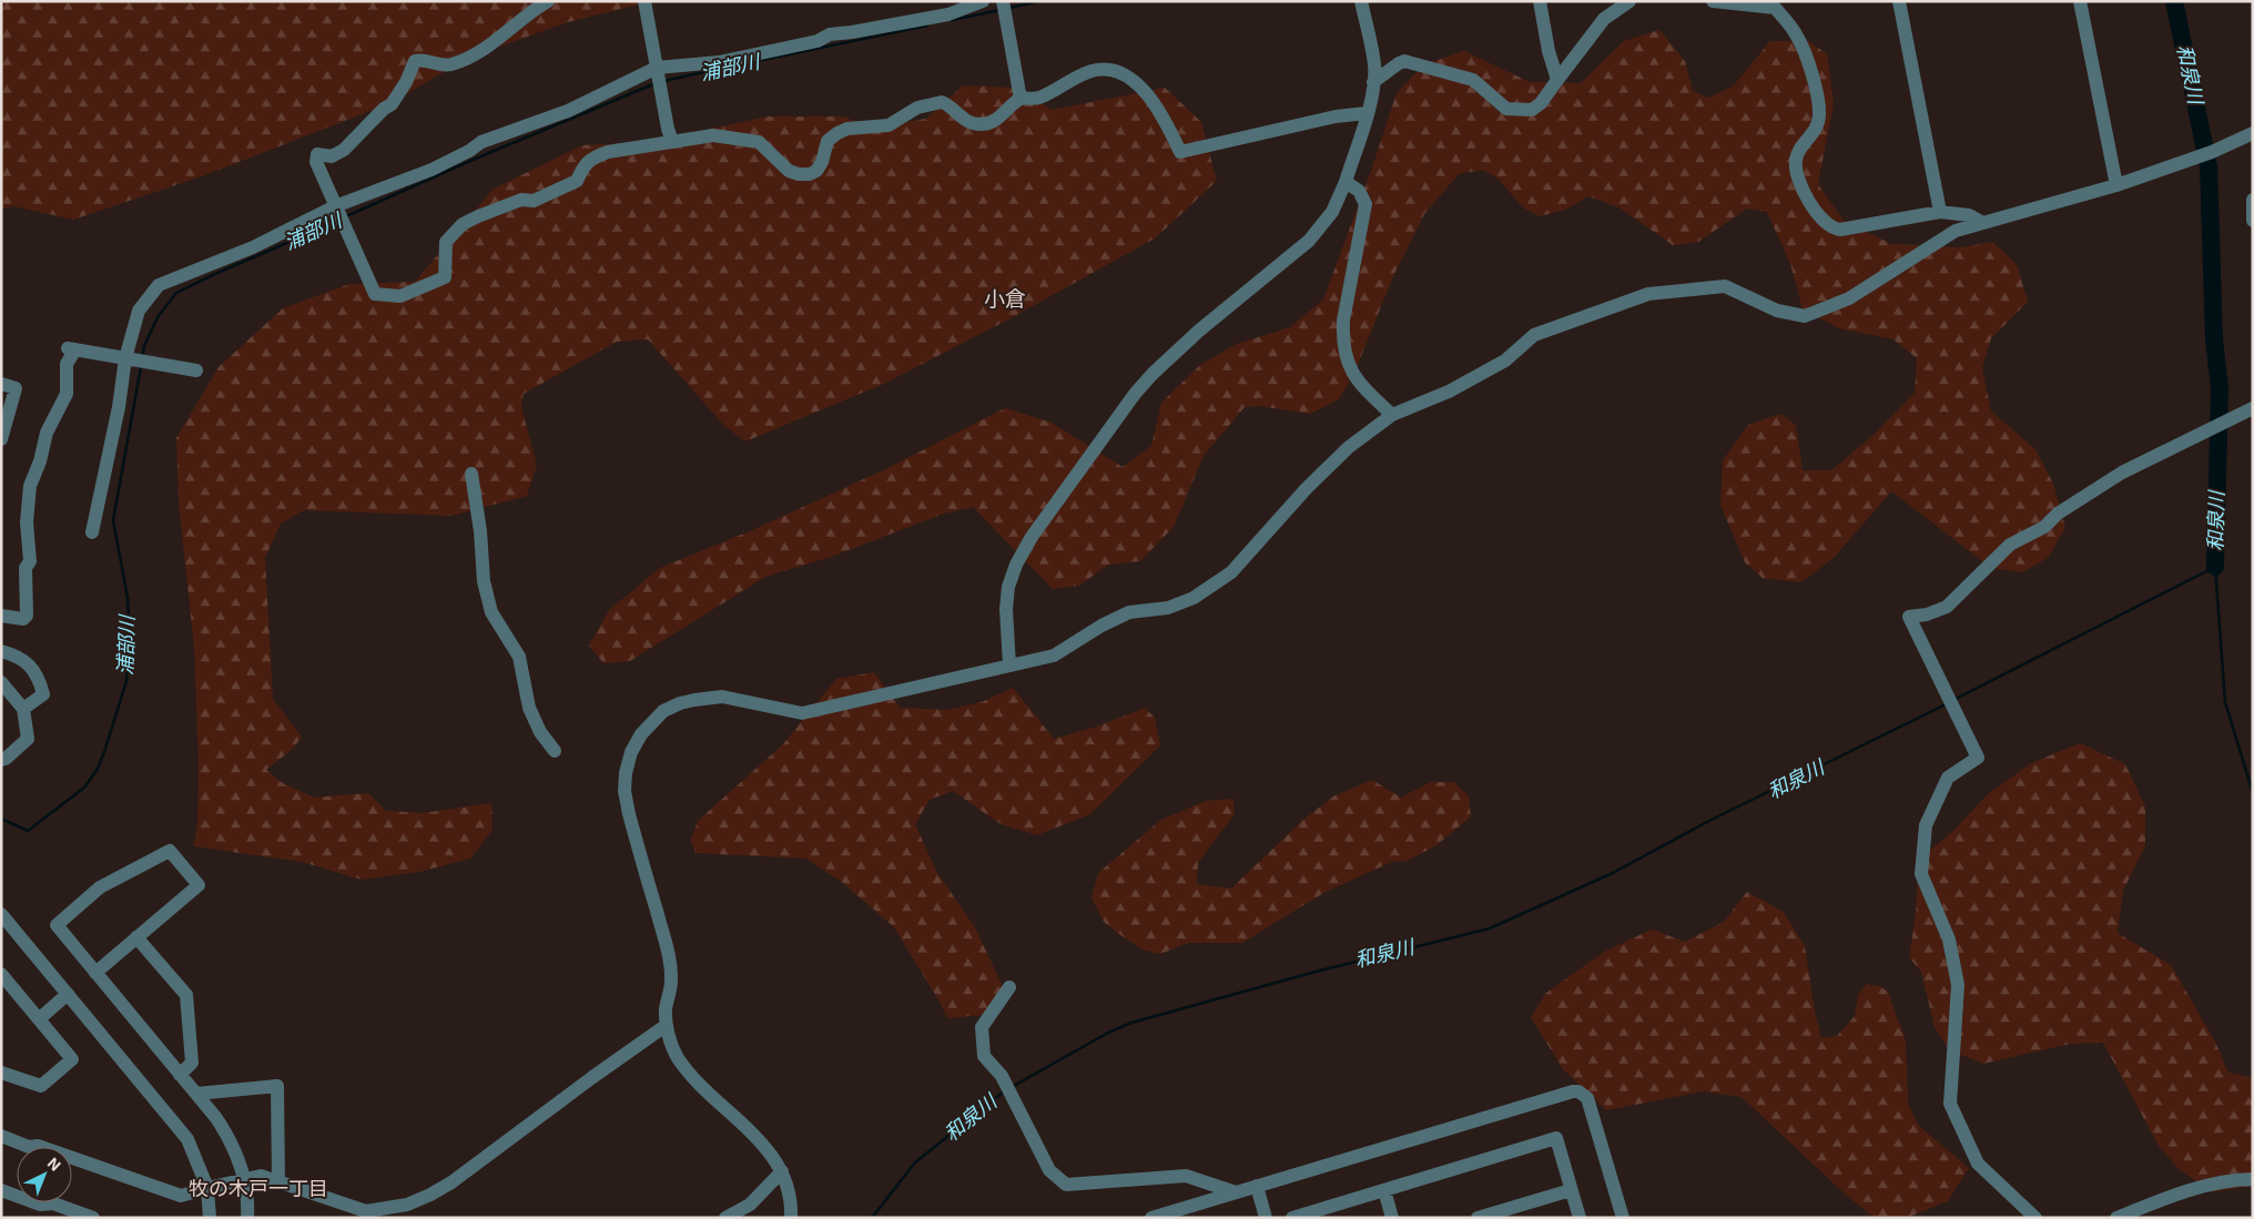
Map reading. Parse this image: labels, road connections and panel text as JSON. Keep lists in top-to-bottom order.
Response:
{
  "districts": ["小倉", "牧の木戸一丁目"],
  "water": ["浦部川", "和泉川"],
  "north": "top right"
}
